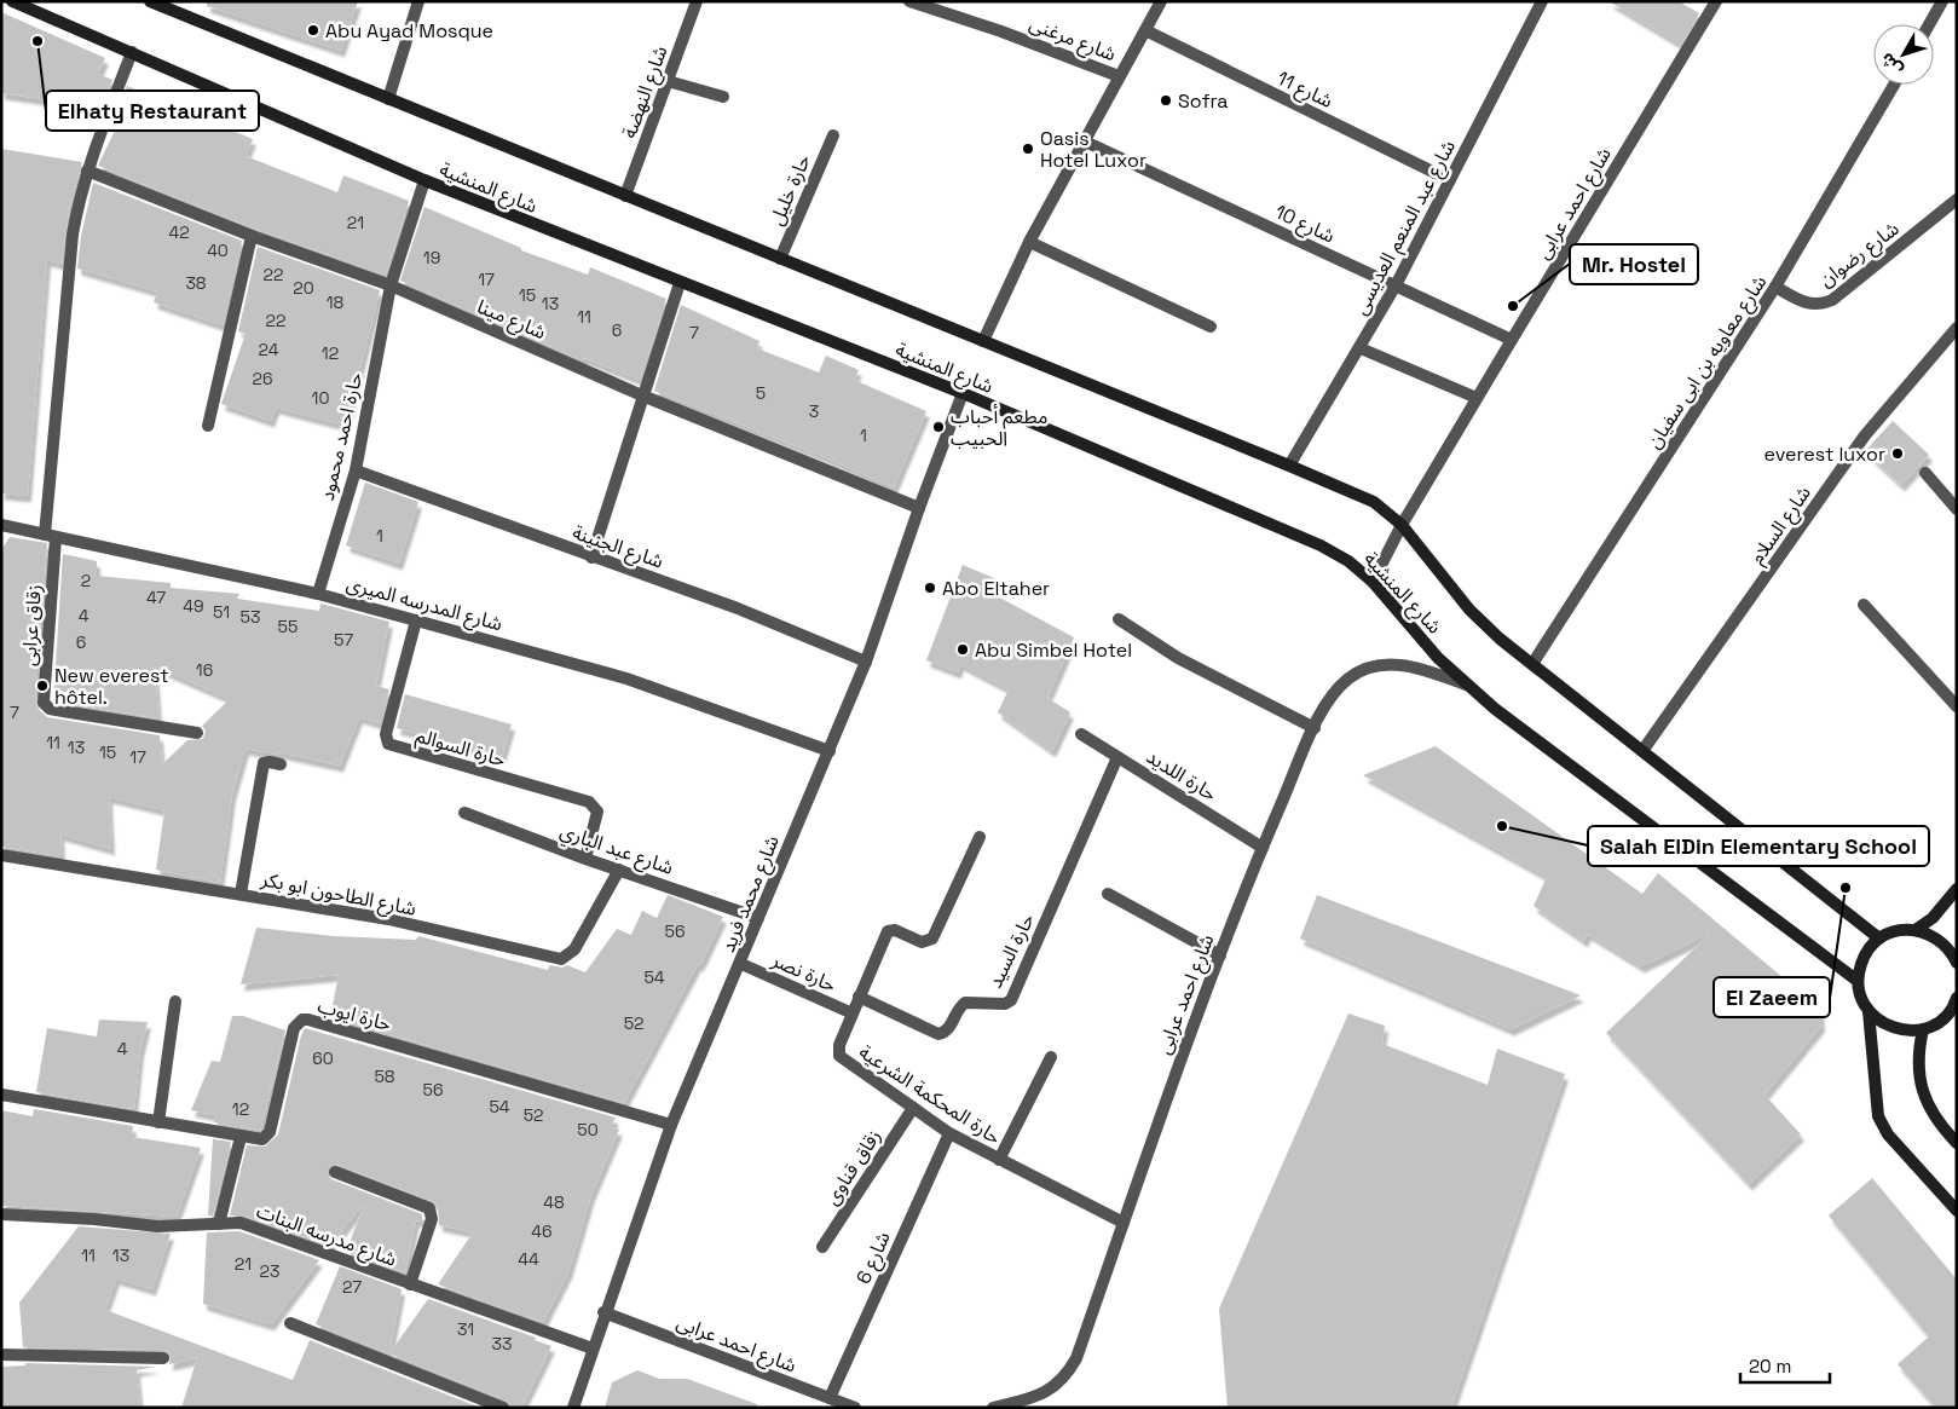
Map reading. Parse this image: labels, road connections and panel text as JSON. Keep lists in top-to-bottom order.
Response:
{
  "streets": {
    "main road": ["شارع المنشية"],
    "street": [
      "شارع مرغنى",
      "شارع 11",
      "شارع النهضة",
      "حارة خليل",
      "شارع احمد عرابى",
      "شارع 10",
      "شارع عبد المنعم العديسى",
      "شارع رضوان",
      "شارع مينا",
      "شارع معاويه بن ابى سفيان",
      "حارة احمد محمود",
      "شارع السلام",
      "شارع الجنينة",
      "شارع المدرسه الميرى",
      "زقاق عرابى",
      "حارة السوالم",
      "حارة اللديد",
      "شارع عبد الباري",
      "شارع الطاحون ابو بكر",
      "شارع محمد فريد",
      "حارة السيد",
      "حارة نصر",
      "حارة ايوب",
      "حارة المحكمة الشرعية",
      "زقاق قناوى",
      "شارع مدرسه البنات",
      "شارع 6"
    ]
  },
  "crossings": [
    ["شارع 11", "شارع عبد المنعم العديسى"],
    ["شارع النهضة", "شارع المنشية"],
    ["شارع المنشية", "حارة خليل"],
    ["شارع المنشية", "شارع احمد عرابى"],
    ["شارع المنشية", "شارع عبد المنعم العديسى"],
    ["شارع المنشية", "شارع معاويه بن ابى سفيان"],
    ["شارع المنشية", "حارة احمد محمود"],
    ["شارع المنشية", "شارع السلام"],
    ["شارع المنشية", "زقاق عرابى"],
    ["شارع المنشية", "شارع محمد فريد"],
    ["شارع احمد عرابى", "شارع 10"],
    ["شارع احمد عرابى", "حارة اللديد"],
    ["شارع احمد عرابى", "شارع محمد فريد"],
    ["شارع احمد عرابى", "حارة المحكمة الشرعية"],
    ["شارع احمد عرابى", "شارع 6"],
    ["شارع 10", "شارع عبد المنعم العديسى"],
    ["شارع رضوان", "شارع معاويه بن ابى سفيان"],
    ["شارع مينا", "حارة احمد محمود"],
    ["شارع مينا", "زقاق عرابى"],
    ["شارع مينا", "شارع محمد فريد"],
    ["حارة احمد محمود", "شارع الجنينة"],
    ["حارة احمد محمود", "شارع المدرسه الميرى"],
    ["شارع الجنينة", "شارع محمد فريد"],
    ["شارع المدرسه الميرى", "زقاق عرابى"],
    ["شارع المدرسه الميرى", "حارة السوالم"],
    ["شارع المدرسه الميرى", "شارع محمد فريد"],
    ["حارة السوالم", "شارع عبد الباري"],
    ["حارة اللديد", "حارة السيد"],
    ["شارع عبد الباري", "شارع الطاحون ابو بكر"],
    ["شارع عبد الباري", "شارع محمد فريد"],
    ["شارع محمد فريد", "حارة نصر"],
    ["شارع محمد فريد", "حارة ايوب"],
    ["شارع محمد فريد", "شارع مدرسه البنات"],
    ["حارة السيد", "حارة المحكمة الشرعية"],
    ["حارة نصر", "حارة المحكمة الشرعية"],
    ["حارة المحكمة الشرعية", "زقاق قناوى"],
    ["حارة المحكمة الشرعية", "شارع 6"]
  ],
  "places": [
    "Abu Ayad Mosque",
    "Elhaty Restaurant",
    "Sofra",
    "Oasis Hotel Luxor",
    "Mr. Hostel",
    "مطعم أحباب الحبيب",
    "everest luxor",
    "Abo Eltaher",
    "Abu Simbel Hotel",
    "New everest hôtel.",
    "Salah ElDin Elementary School",
    "El Zaeem"
  ],
  "house_numbers": [
    "21",
    "42",
    "40",
    "19",
    "22",
    "17",
    "38",
    "20",
    "15",
    "18",
    "13",
    "11",
    "22",
    "6",
    "7",
    "24",
    "12",
    "26",
    "5",
    "10",
    "3",
    "1",
    "1",
    "2",
    "47",
    "49",
    "51",
    "4",
    "53",
    "55",
    "57",
    "6",
    "16",
    "7",
    "11",
    "13",
    "15",
    "17",
    "56",
    "54",
    "52",
    "4",
    "60",
    "58",
    "56",
    "54",
    "12",
    "52",
    "50",
    "48",
    "46",
    "11",
    "13",
    "44",
    "21",
    "23",
    "27",
    "31",
    "33"
  ],
  "scale_bar": "20 m",
  "north": "bottom left"
}
